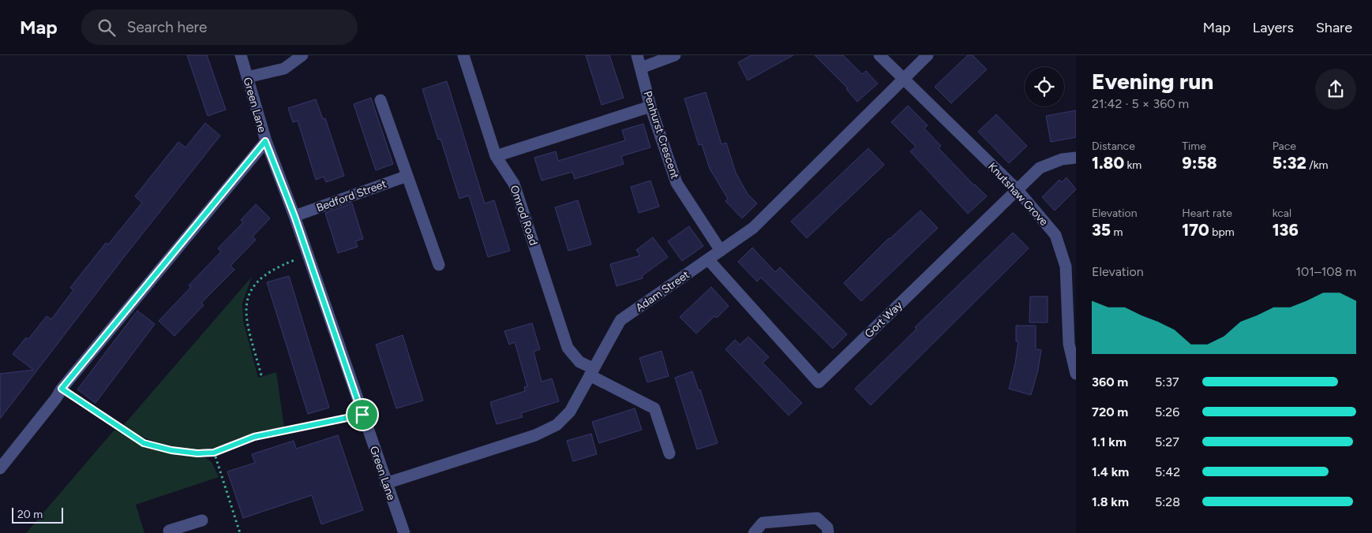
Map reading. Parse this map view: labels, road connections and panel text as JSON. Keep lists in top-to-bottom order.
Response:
{
  "streets": {
    "street": [
      "Green Lane",
      "Penhurst Crescent",
      "Knutshaw Grove",
      "Bedford Street",
      "Omrod Road",
      "Adam Street",
      "Gort Way"
    ]
  },
  "crossings": [
    ["Green Lane", "Bedford Street"],
    ["Green Lane", "Adam Street"],
    ["Penhurst Crescent", "Adam Street"],
    ["Knutshaw Grove", "Adam Street"],
    ["Knutshaw Grove", "Gort Way"],
    ["Omrod Road", "Adam Street"],
    ["Adam Street", "Gort Way"]
  ],
  "scale_bar": "20 m",
  "page": {
    "header": "Map",
    "search": "Search here",
    "nav": ["Map", "Layers", "Share"],
    "heading": ["Evening run", "21:42 · 5 × 360 m"],
    "stats": [
      ["Distance", "1.80 km"],
      ["Time", "9:58"],
      ["Pace", "5:32 /km"],
      ["Elevation", "35 m"],
      ["Heart rate", "170 bpm"],
      ["kcal", "136"]
    ],
    "chart": ["Elevation", "101–108 m"],
    "list": [
      {
        "name": "360 m",
        "note": "5:37"
      },
      {
        "name": "720 m",
        "note": "5:26"
      },
      {
        "name": "1.1 km",
        "note": "5:27"
      },
      {
        "name": "1.4 km",
        "note": "5:42"
      },
      {
        "name": "1.8 km",
        "note": "5:28"
      }
    ],
    "scale": "20 m"
  }
}
